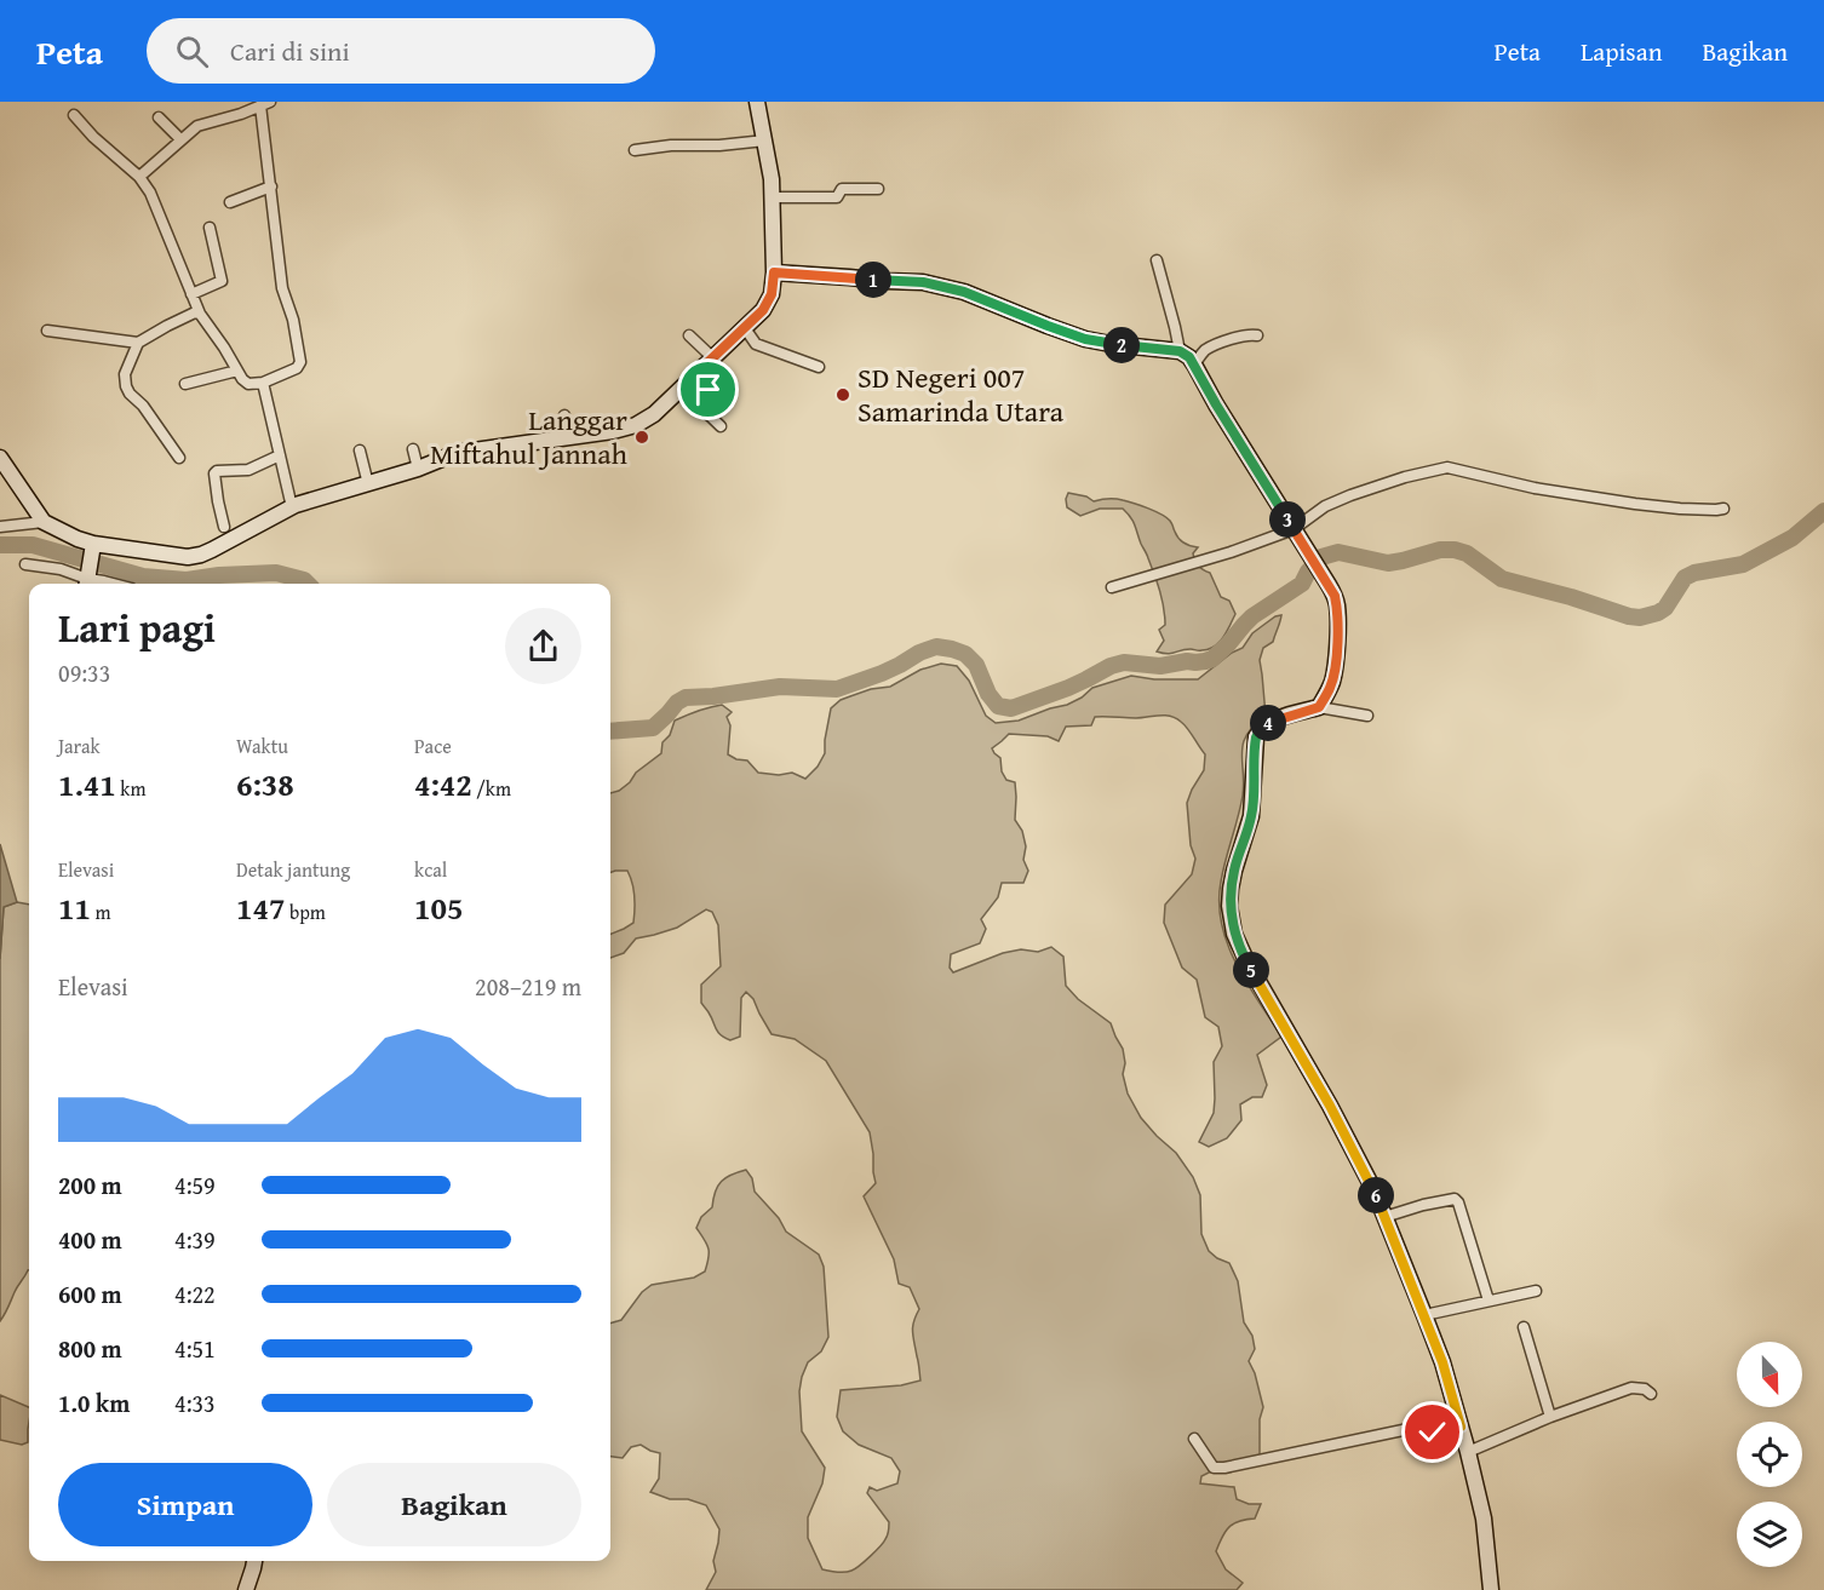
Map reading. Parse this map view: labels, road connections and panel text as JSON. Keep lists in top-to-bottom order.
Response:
{
  "places": ["SD Negeri 007 Samarinda Utara", "Langgar Miftahul Jannah"],
  "north": "bottom",
  "page": {
    "header": "Peta",
    "search": "Cari di sini",
    "nav": ["Peta", "Lapisan", "Bagikan"],
    "pins": [
      "1",
      "2",
      "3",
      "4",
      "5",
      "6"
    ],
    "heading": ["Lari pagi", "09:33"],
    "stats": [
      ["Jarak", "1.41 km"],
      ["Waktu", "6:38"],
      ["Pace", "4:42 /km"],
      ["Elevasi", "11 m"],
      ["Detak jantung", "147 bpm"],
      ["kcal", "105"]
    ],
    "chart": ["Elevasi", "208–219 m"],
    "list": [
      {
        "name": "200 m",
        "note": "4:59"
      },
      {
        "name": "400 m",
        "note": "4:39"
      },
      {
        "name": "600 m",
        "note": "4:22"
      },
      {
        "name": "800 m",
        "note": "4:51"
      },
      {
        "name": "1.0 km",
        "note": "4:33"
      }
    ],
    "buttons": ["Simpan", "Bagikan"]
  }
}
